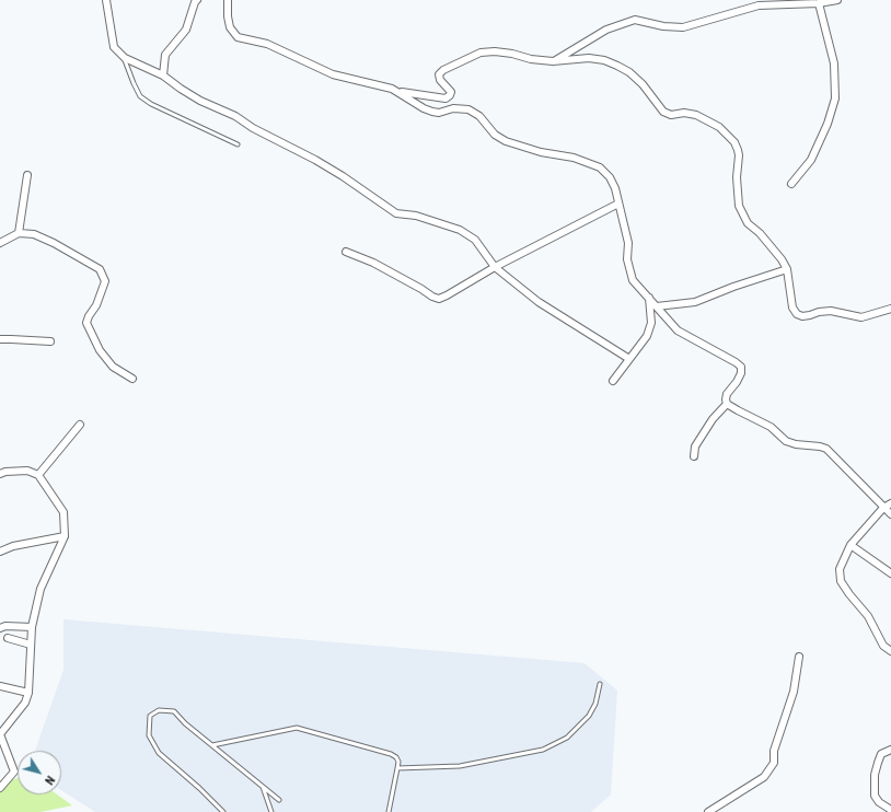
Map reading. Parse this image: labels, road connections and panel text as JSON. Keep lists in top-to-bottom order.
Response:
{
  "north": "bottom right"
}
